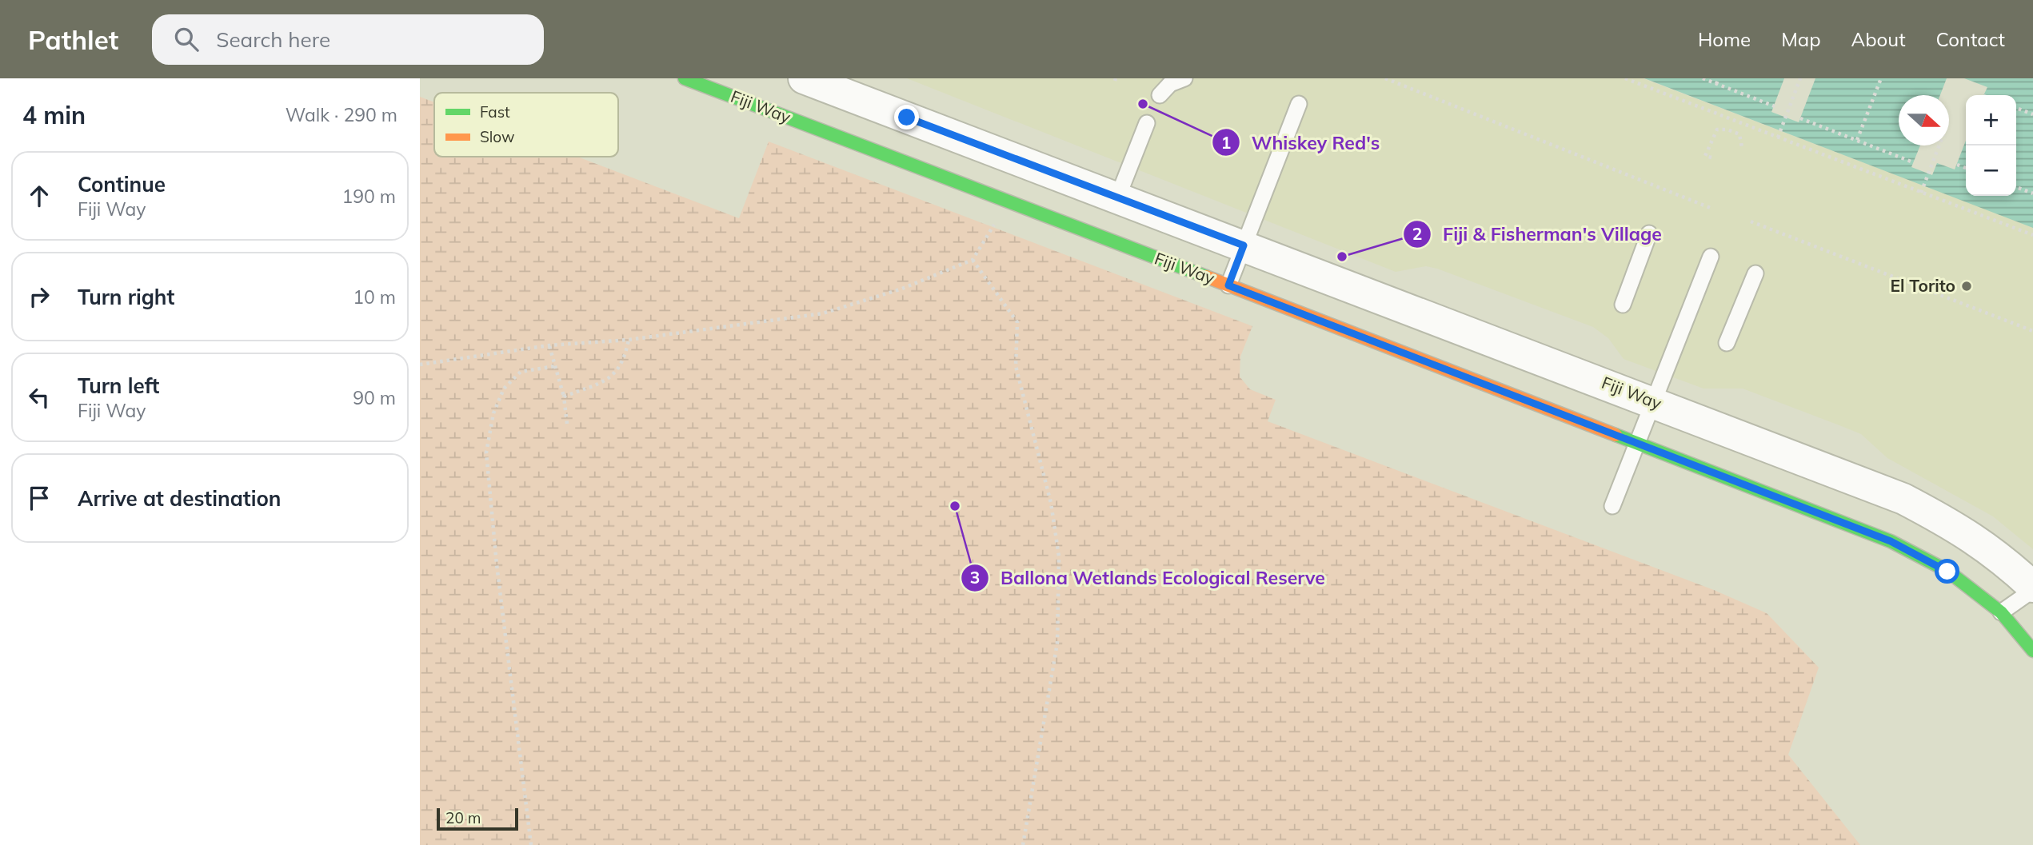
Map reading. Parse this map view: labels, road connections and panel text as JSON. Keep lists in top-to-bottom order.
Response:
{
  "streets": {
    "street": ["Fiji Way"]
  },
  "places": [
    "Whiskey Red's",
    "Fiji & Fisherman's Village",
    "El Torito",
    "Ballona Wetlands Ecological Reserve"
  ],
  "legend": ["Fast", "Slow"],
  "scale_bar": "20 m",
  "north": "right",
  "page": {
    "header": "Pathlet",
    "search": "Search here",
    "nav": [
      "Home",
      "Map",
      "About",
      "Contact"
    ],
    "heading": ["4 min", "Walk · 290 m"],
    "map_buttons": ["+", "−"],
    "list": [
      ["Continue", "Fiji Way", "190 m"],
      ["Turn right", "10 m"],
      ["Turn left", "Fiji Way", "90 m"],
      "Arrive at destination"
    ],
    "scale": "20 m"
  }
}
